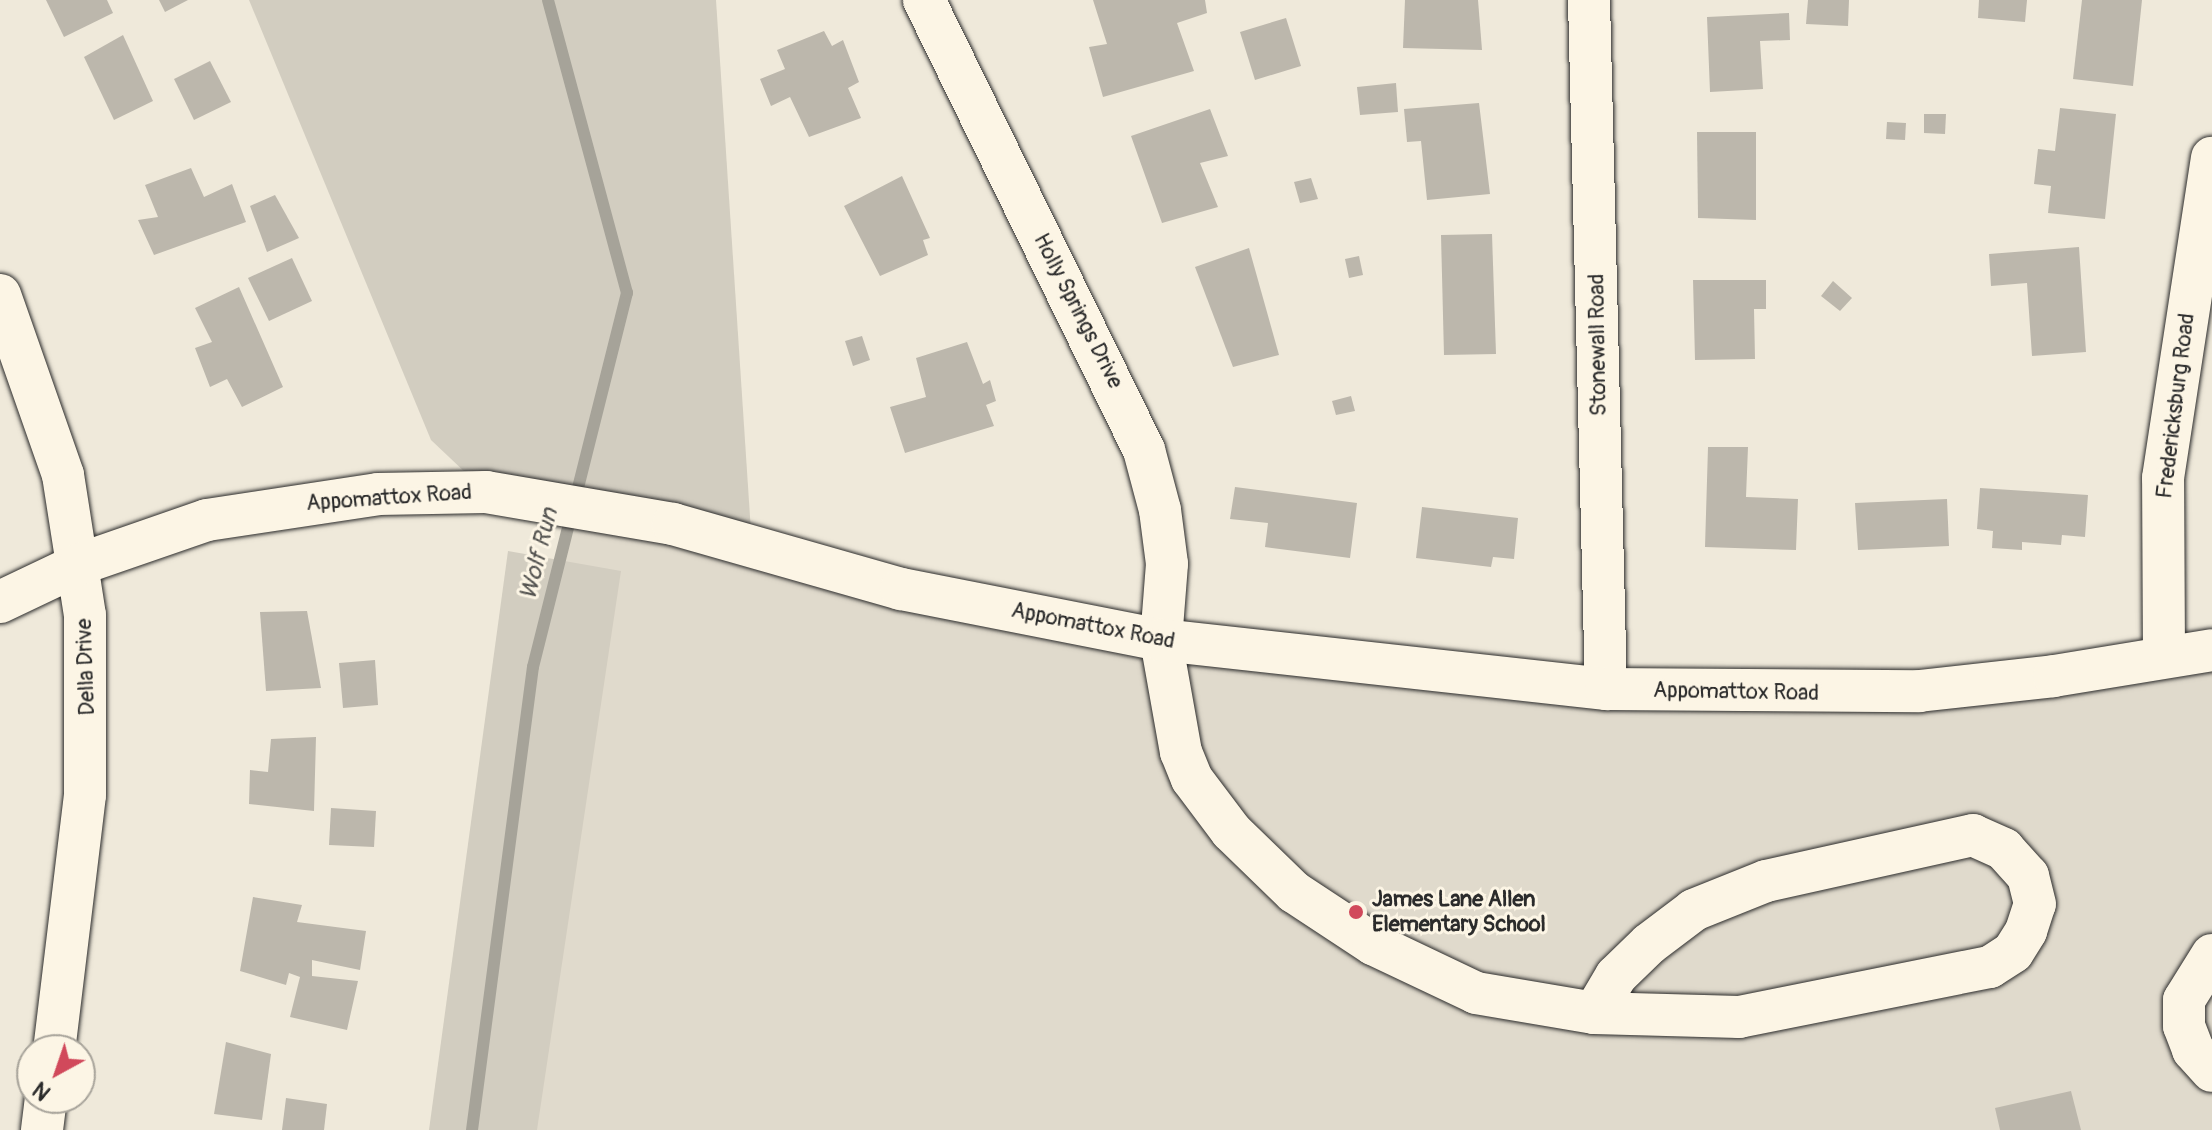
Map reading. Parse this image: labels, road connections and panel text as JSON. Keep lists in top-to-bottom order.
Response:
{
  "streets": {
    "street": [
      "Holly Springs Drive",
      "Stonewall Road",
      "Fredericksburg Road",
      "Appomattox Road",
      "Della Drive"
    ]
  },
  "crossings": [
    ["Holly Springs Drive", "Appomattox Road"],
    ["Stonewall Road", "Appomattox Road"],
    ["Fredericksburg Road", "Appomattox Road"],
    ["Appomattox Road", "Della Drive"]
  ],
  "water": ["Wolf Run"],
  "places": ["James Lane Allen Elementary School"],
  "north": "bottom left"
}
